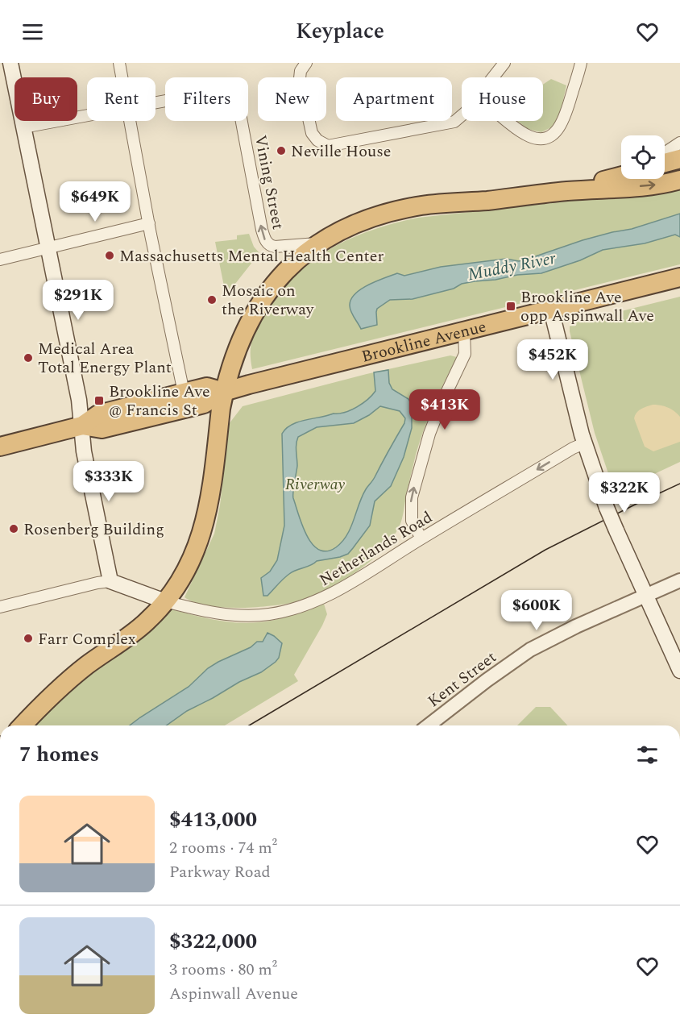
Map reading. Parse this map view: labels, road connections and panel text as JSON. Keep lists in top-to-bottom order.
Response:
{
  "streets": {
    "highway": ["Brookline Avenue"],
    "street": ["Vining Street", "Netherlands Road", "Kent Street"]
  },
  "one_way": ["Netherlands Road"],
  "water": ["Muddy River"],
  "parks": ["Riverway"],
  "places": {
    "other": [
      "Neville House",
      "Massachusetts Mental Health Center",
      "Mosaic on the Riverway",
      "Medical Area Total Energy Plant",
      "Rosenberg Building",
      "Farr Complex"
    ],
    "transit": ["Brookline Ave opp Aspinwall Ave", "Brookline Ave @ Francis St"]
  },
  "page": {
    "header": "Keyplace",
    "chip": [
      "Buy",
      "Rent",
      "Filters",
      "New",
      "Apartment",
      "House"
    ],
    "price": [
      "$649K",
      "$291K",
      "$452K",
      "$413K",
      "$333K",
      "$322K",
      "$600K"
    ],
    "heading": "7 homes",
    "list": [
      {
        "name": "$413,000",
        "note": "2 rooms · 74 m² · Parkway Road"
      },
      {
        "name": "$322,000",
        "note": "3 rooms · 80 m² · Aspinwall Avenue"
      }
    ]
  }
}
